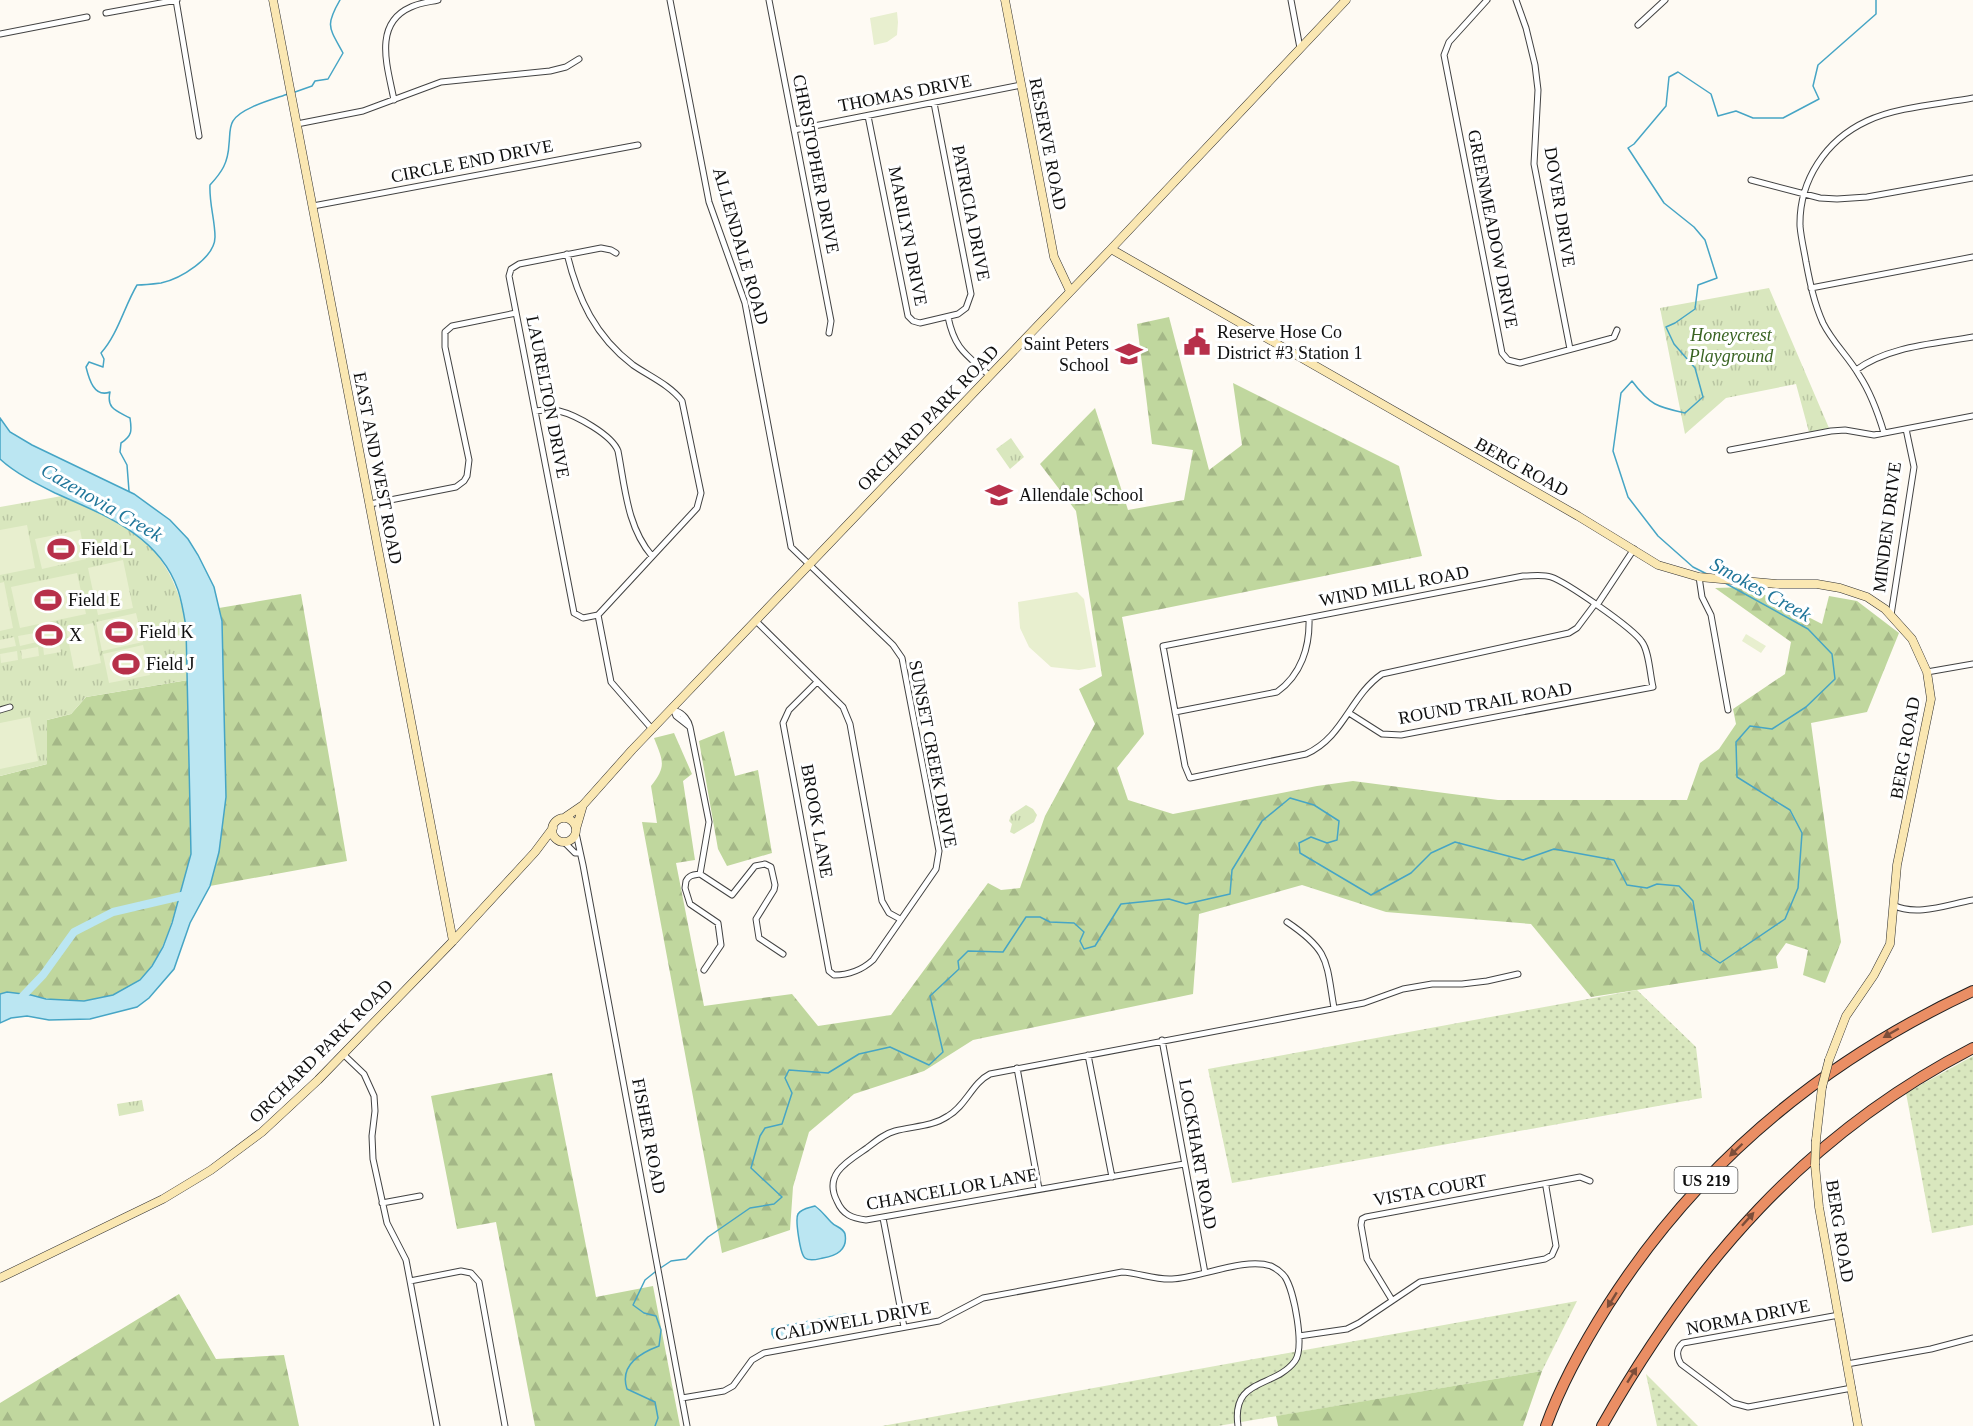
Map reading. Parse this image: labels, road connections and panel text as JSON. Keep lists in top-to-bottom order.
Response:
{
  "streets": {
    "highway": ["US 219"],
    "street": [
      "THOMAS DRIVE",
      "RESERVE ROAD",
      "CIRCLE END DRIVE",
      "CHRISTOPHER DRIVE",
      "DOVER DRIVE",
      "PATRICIA DRIVE",
      "GREENMEADOW DRIVE",
      "MARILYN DRIVE",
      "ALLENDALE ROAD",
      "LAURELTON DRIVE",
      "ORCHARD PARK ROAD",
      "BERG ROAD",
      "EAST AND WEST ROAD",
      "MINDEN DRIVE",
      "WIND MILL ROAD",
      "ROUND TRAIL ROAD",
      "SUNSET CREEK DRIVE",
      "BROOK LANE",
      "FISHER ROAD",
      "LOCKHART ROAD",
      "CHANCELLOR LANE",
      "VISTA COURT",
      "NORMA DRIVE",
      "CALDWELL DRIVE"
    ]
  },
  "crossings": [
    ["THOMAS DRIVE", "RESERVE ROAD"],
    ["THOMAS DRIVE", "CHRISTOPHER DRIVE"],
    ["THOMAS DRIVE", "PATRICIA DRIVE"],
    ["THOMAS DRIVE", "MARILYN DRIVE"],
    ["RESERVE ROAD", "ORCHARD PARK ROAD"],
    ["CIRCLE END DRIVE", "EAST AND WEST ROAD"],
    ["DOVER DRIVE", "GREENMEADOW DRIVE"],
    ["PATRICIA DRIVE", "MARILYN DRIVE"],
    ["MARILYN DRIVE", "ORCHARD PARK ROAD"],
    ["ALLENDALE ROAD", "ORCHARD PARK ROAD"],
    ["ALLENDALE ROAD", "SUNSET CREEK DRIVE"],
    ["ORCHARD PARK ROAD", "BERG ROAD"],
    ["ORCHARD PARK ROAD", "EAST AND WEST ROAD"],
    ["ORCHARD PARK ROAD", "SUNSET CREEK DRIVE"],
    ["ORCHARD PARK ROAD", "FISHER ROAD"],
    ["BERG ROAD", "MINDEN DRIVE"],
    ["BERG ROAD", "NORMA DRIVE"],
    ["WIND MILL ROAD", "ROUND TRAIL ROAD"],
    ["SUNSET CREEK DRIVE", "BROOK LANE"],
    ["FISHER ROAD", "CALDWELL DRIVE"],
    ["LOCKHART ROAD", "CHANCELLOR LANE"],
    ["LOCKHART ROAD", "CALDWELL DRIVE"]
  ],
  "water": ["Cazenovia Creek", "Smokes Creek"],
  "parks": ["Honeycrest Playground"],
  "places": {
    "public building": ["Reserve Hose Co District #3 Station 1"],
    "school or university": ["Saint Peters School", "Allendale School"],
    "sports": [
      "Field L",
      "Field E",
      "Field K",
      "X",
      "Field J"
    ]
  }
}
